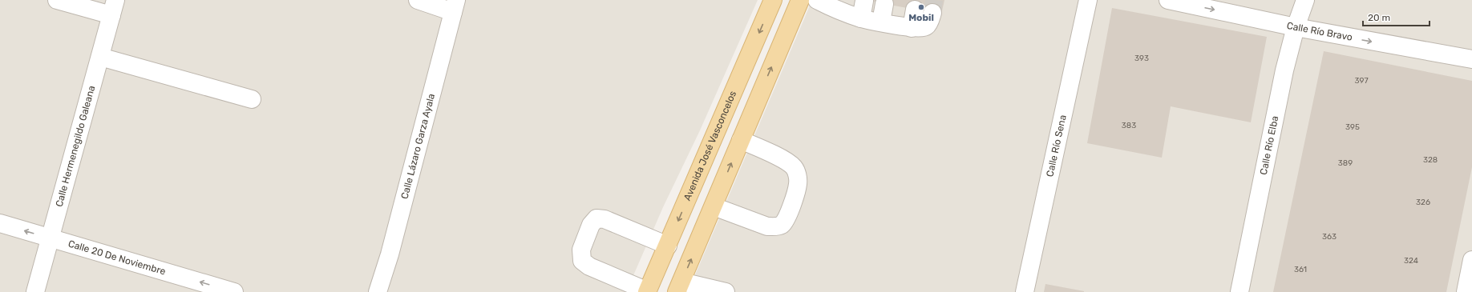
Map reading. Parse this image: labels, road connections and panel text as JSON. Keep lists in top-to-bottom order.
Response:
{
  "streets": {
    "main road": ["Avenida José Vasconcelos"],
    "street": [
      "Calle Río Bravo",
      "Calle Hermenegildo Galeana",
      "Calle Río Sena",
      "Calle Río Elba",
      "Calle Lázaro Garza Ayala",
      "Calle 20 De Noviembre"
    ]
  },
  "crossings": [
    ["Calle Río Bravo", "Calle Río Elba"],
    ["Calle Hermenegildo Galeana", "Calle 20 De Noviembre"]
  ],
  "one_way": ["Calle Río Bravo", "Calle 20 De Noviembre"],
  "places": ["Mobil"],
  "house_numbers": [
    "393",
    "397",
    "383",
    "395",
    "328",
    "389",
    "326",
    "363",
    "324",
    "361"
  ],
  "scale_bar": "20 m"
}
